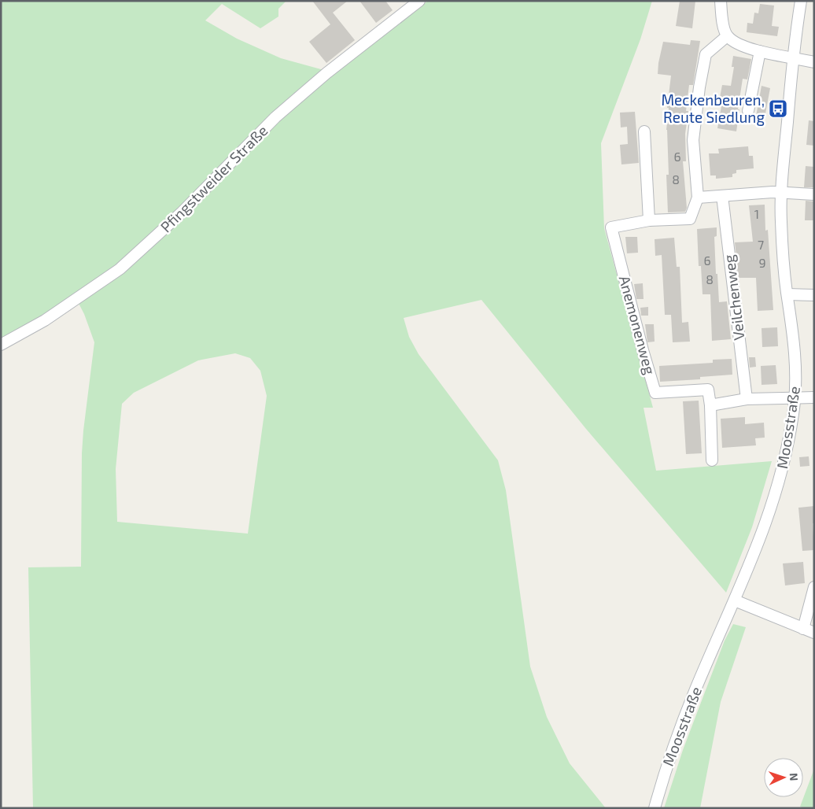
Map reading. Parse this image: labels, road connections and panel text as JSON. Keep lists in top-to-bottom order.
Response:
{
  "streets": {
    "street": [
      "Pfingstweider Straße",
      "Veilchenweg",
      "Anemonenweg",
      "Moosstraße"
    ]
  },
  "places": {
    "bus stop": ["Meckenbeuren, Reute Siedlung"]
  },
  "house_numbers": [
    "6",
    "8",
    "1",
    "7",
    "6",
    "9",
    "8"
  ],
  "north": "right"
}
